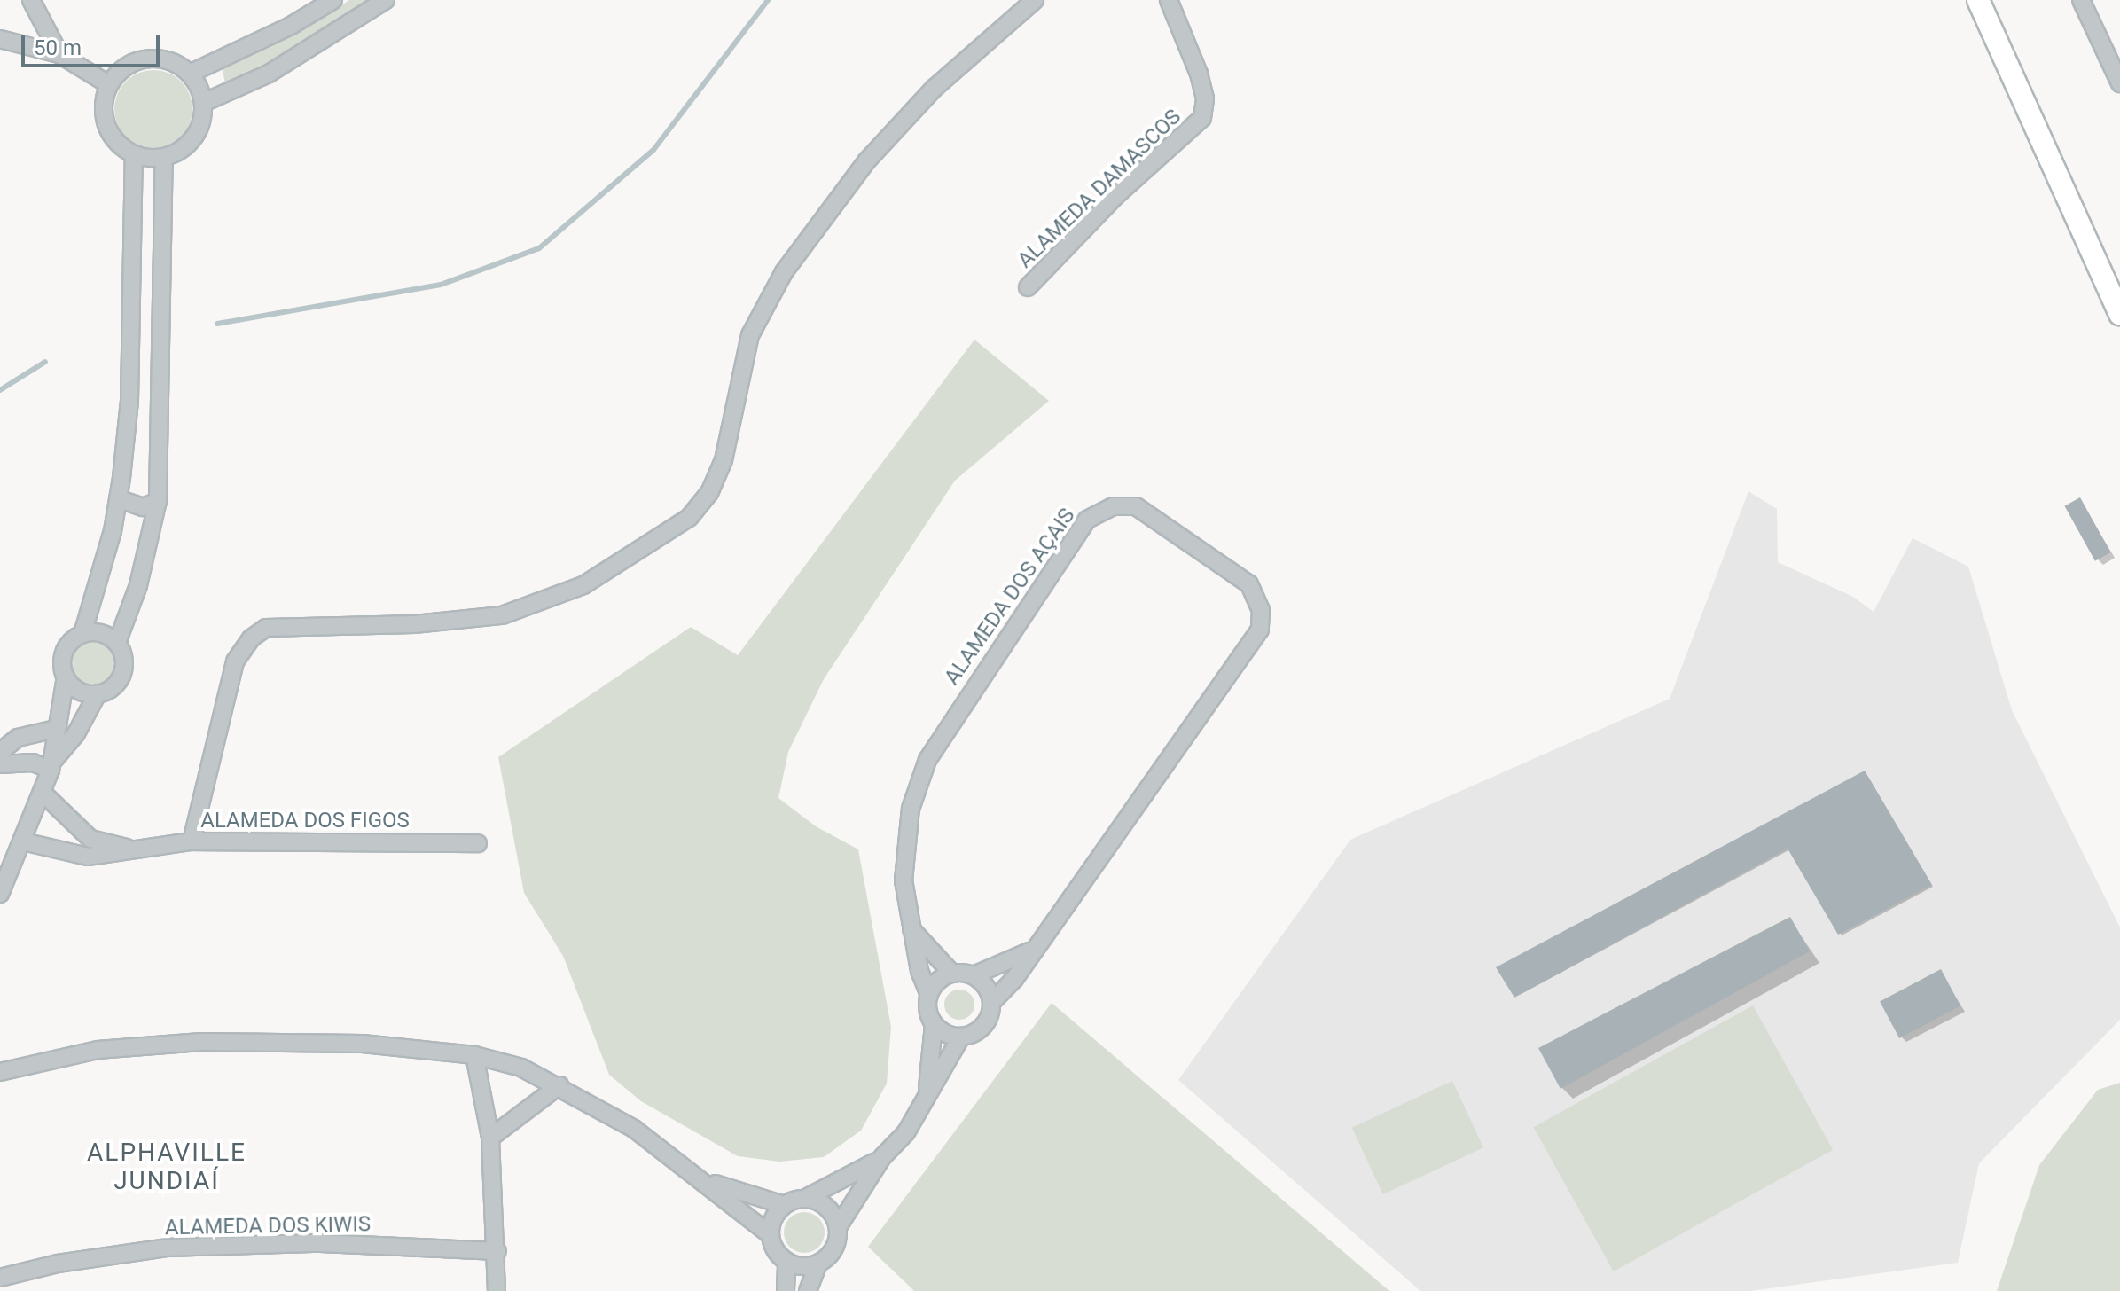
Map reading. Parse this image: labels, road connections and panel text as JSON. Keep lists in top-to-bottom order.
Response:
{
  "streets": {
    "street": [
      "ALAMEDA DAMASCOS",
      "ALAMEDA DOS AÇAIS",
      "ALAMEDA DOS FIGOS",
      "ALAMEDA DOS KIWIS"
    ]
  },
  "districts": ["ALPHAVILLE JUNDIAÍ"],
  "scale_bar": "50 m"
}
